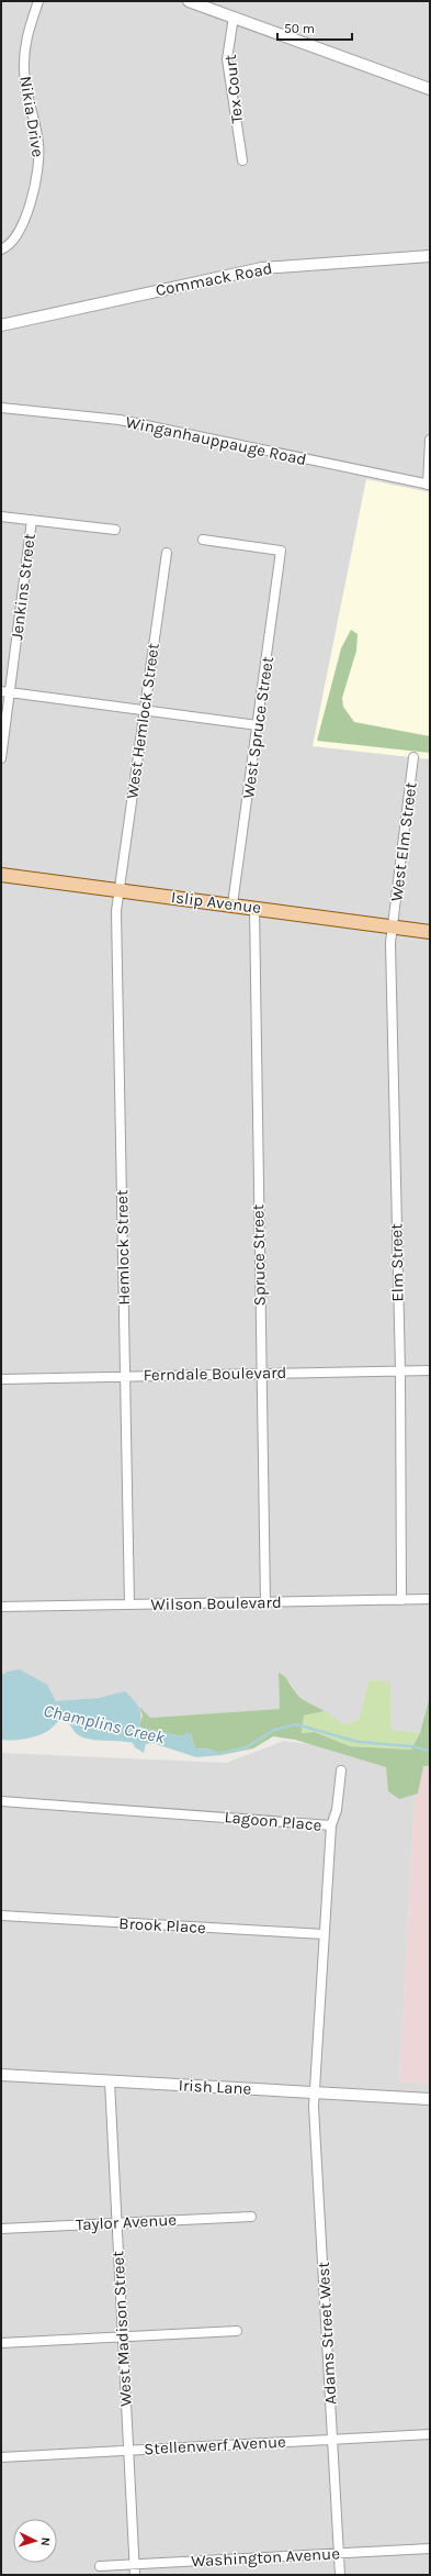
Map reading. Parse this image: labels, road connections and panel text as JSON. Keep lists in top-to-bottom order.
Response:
{
  "streets": {
    "main road": ["Islip Avenue"],
    "street": [
      "Tex Court",
      "Nikia Drive",
      "Commack Road",
      "Winganhauppauge Road",
      "Jenkins Street",
      "West Hemlock Street",
      "West Spruce Street",
      "West Elm Street",
      "Hemlock Street",
      "Spruce Street",
      "Elm Street",
      "Ferndale Boulevard",
      "Wilson Boulevard",
      "Lagoon Place",
      "Brook Place",
      "Irish Lane",
      "Taylor Avenue",
      "West Madison Street",
      "Adams Street West",
      "Stellenwerf Avenue",
      "Washington Avenue"
    ]
  },
  "crossings": [
    ["West Hemlock Street", "Islip Avenue"],
    ["West Hemlock Street", "Hemlock Street"],
    ["West Spruce Street", "Islip Avenue"],
    ["West Elm Street", "Islip Avenue"],
    ["West Elm Street", "Elm Street"],
    ["Islip Avenue", "Hemlock Street"],
    ["Islip Avenue", "Spruce Street"],
    ["Islip Avenue", "Elm Street"],
    ["Hemlock Street", "Ferndale Boulevard"],
    ["Hemlock Street", "Wilson Boulevard"],
    ["Spruce Street", "Ferndale Boulevard"],
    ["Spruce Street", "Wilson Boulevard"],
    ["Elm Street", "Ferndale Boulevard"],
    ["Elm Street", "Wilson Boulevard"],
    ["Lagoon Place", "Brook Place"],
    ["Lagoon Place", "Irish Lane"],
    ["Lagoon Place", "Adams Street West"],
    ["Irish Lane", "West Madison Street"],
    ["Irish Lane", "Adams Street West"],
    ["Taylor Avenue", "West Madison Street"],
    ["West Madison Street", "Stellenwerf Avenue"],
    ["West Madison Street", "Washington Avenue"],
    ["Adams Street West", "Stellenwerf Avenue"],
    ["Adams Street West", "Washington Avenue"]
  ],
  "water": ["Champlins Creek"],
  "scale_bar": "50 m",
  "north": "right"
}
